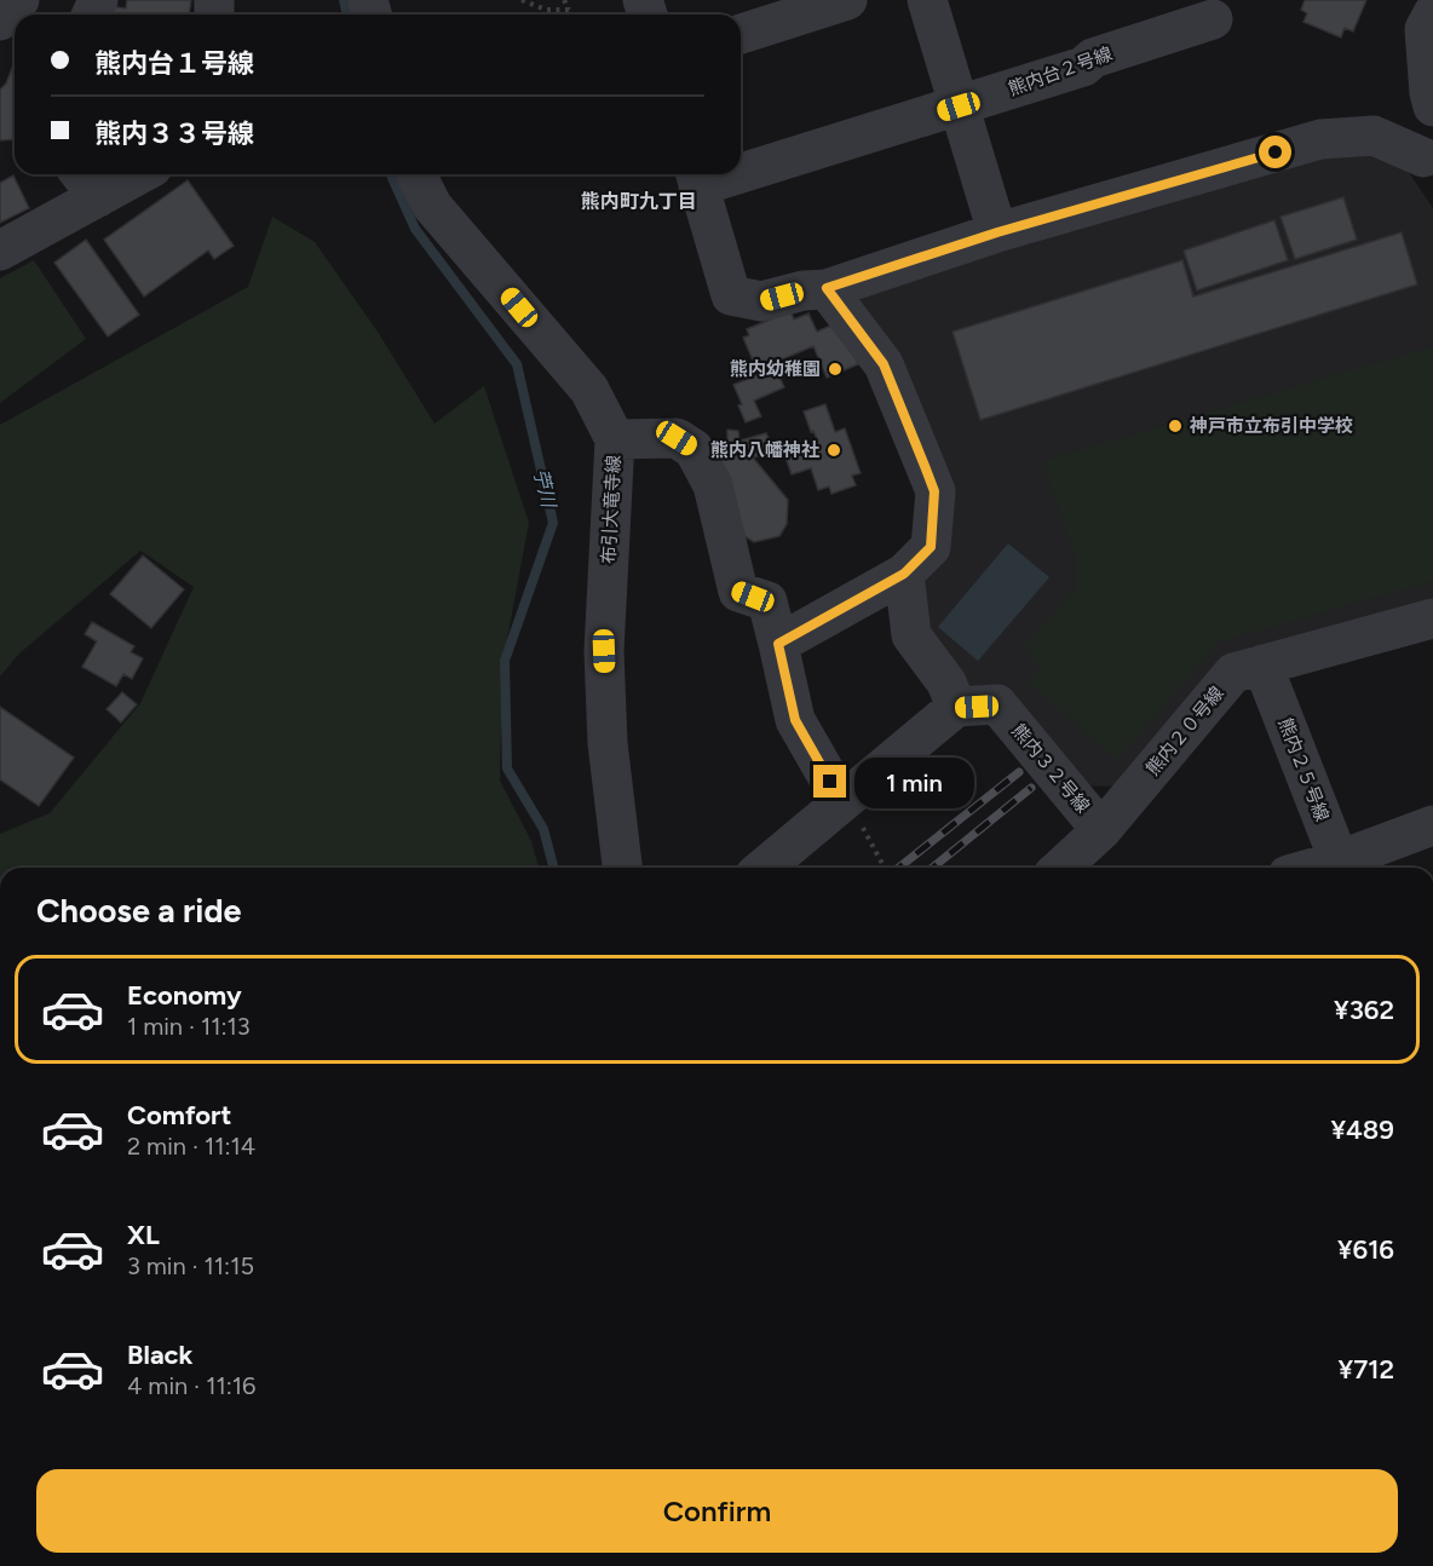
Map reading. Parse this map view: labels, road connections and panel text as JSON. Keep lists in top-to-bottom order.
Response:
{
  "streets": {
    "street": [
      "熊内台２号線",
      "布引大竜寺線",
      "熊内２０号線",
      "熊内３２号線",
      "熊内２５号線"
    ]
  },
  "crossings": [
    ["熊内２０号線", "熊内３２号線"],
    ["熊内２０号線", "熊内２５号線"]
  ],
  "districts": ["熊内町九丁目"],
  "water": ["苧川"],
  "places": ["熊内幼稚園", "神戸市立布引中学校", "熊内八幡神社"],
  "page": {
    "banner": ["熊内台１号線", "熊内３３号線"],
    "bubble": "1 min",
    "heading": "Choose a ride",
    "list": [
      {
        "name": "Economy",
        "note": "1 min · 11:13",
        "value": "¥362"
      },
      {
        "name": "Comfort",
        "note": "2 min · 11:14",
        "value": "¥489"
      },
      {
        "name": "XL",
        "note": "3 min · 11:15",
        "value": "¥616"
      },
      {
        "name": "Black",
        "note": "4 min · 11:16",
        "value": "¥712"
      }
    ],
    "buttons": "Confirm"
  }
}
